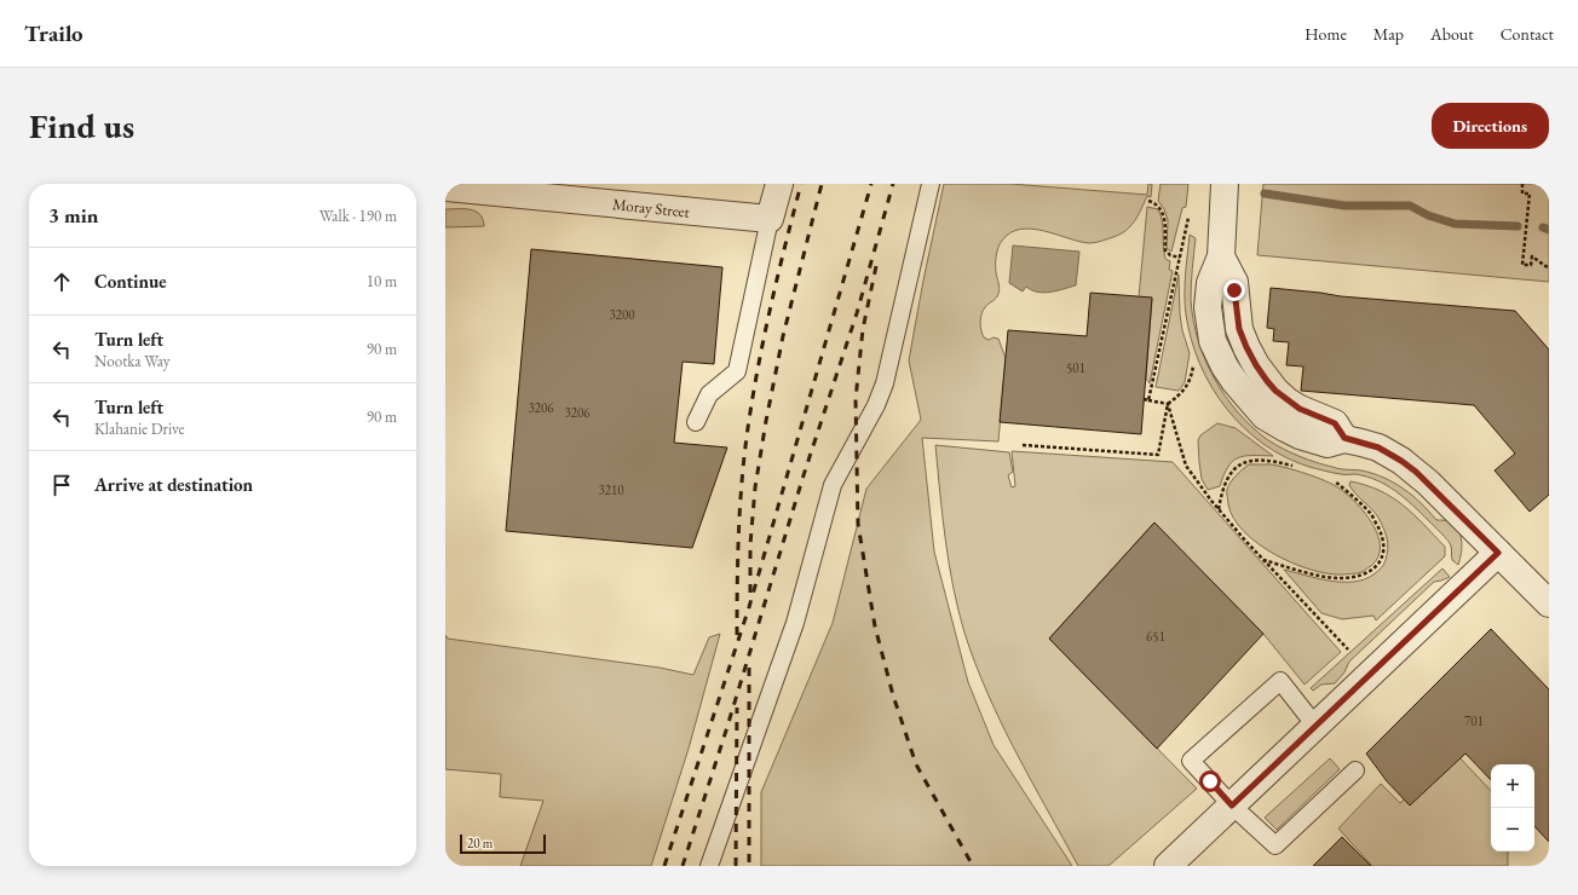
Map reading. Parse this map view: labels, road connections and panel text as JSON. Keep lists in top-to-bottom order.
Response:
{
  "streets": {
    "street": ["Moray Street"]
  },
  "house_numbers": [
    "3200",
    "501",
    "3206",
    "3206",
    "3210",
    "651",
    "701"
  ],
  "scale_bar": "20 m",
  "page": {
    "header": "Trailo",
    "nav": [
      "Home",
      "Map",
      "About",
      "Contact"
    ],
    "buttons": "Directions",
    "title": "Find us",
    "heading": ["3 min", "Walk · 190 m"],
    "list": [
      ["Continue", "10 m"],
      ["Turn left", "Nootka Way", "90 m"],
      ["Turn left", "Klahanie Drive", "90 m"],
      "Arrive at destination"
    ],
    "map_buttons": ["+", "−"],
    "scale": "20 m"
  }
}
